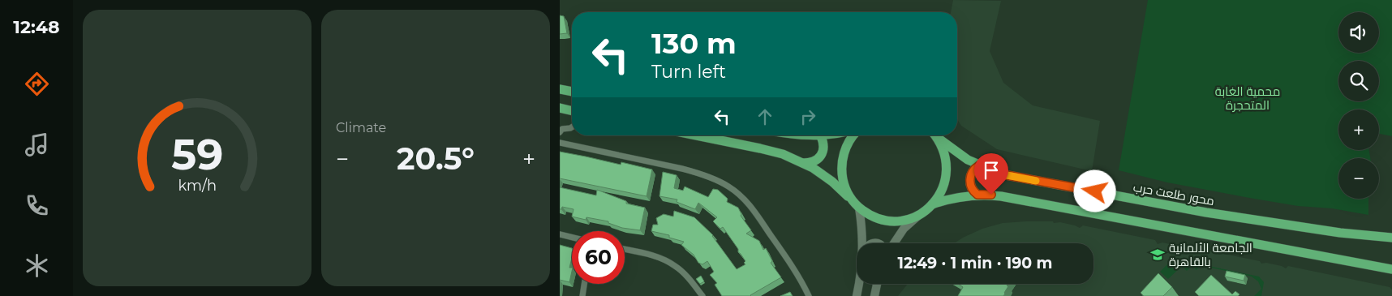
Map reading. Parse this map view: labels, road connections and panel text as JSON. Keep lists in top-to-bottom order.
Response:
{
  "streets": {
    "main road": ["محور طلعت حرب"]
  },
  "parks": ["محمية الغابة المتحجرة"],
  "places": {
    "school or university": ["الجامعة الألمانية بالقاهرة"]
  },
  "page": {
    "tabs": "12:48",
    "tile": "Climate",
    "map_buttons": ["+", "−"],
    "turn": ["130 m", "Turn left"],
    "heat": ["−", "20.5°", "+"],
    "limit": "60",
    "trip": "12:49 · 1 min · 190 m",
    "gauge": ["59", "km/h"]
  }
}
